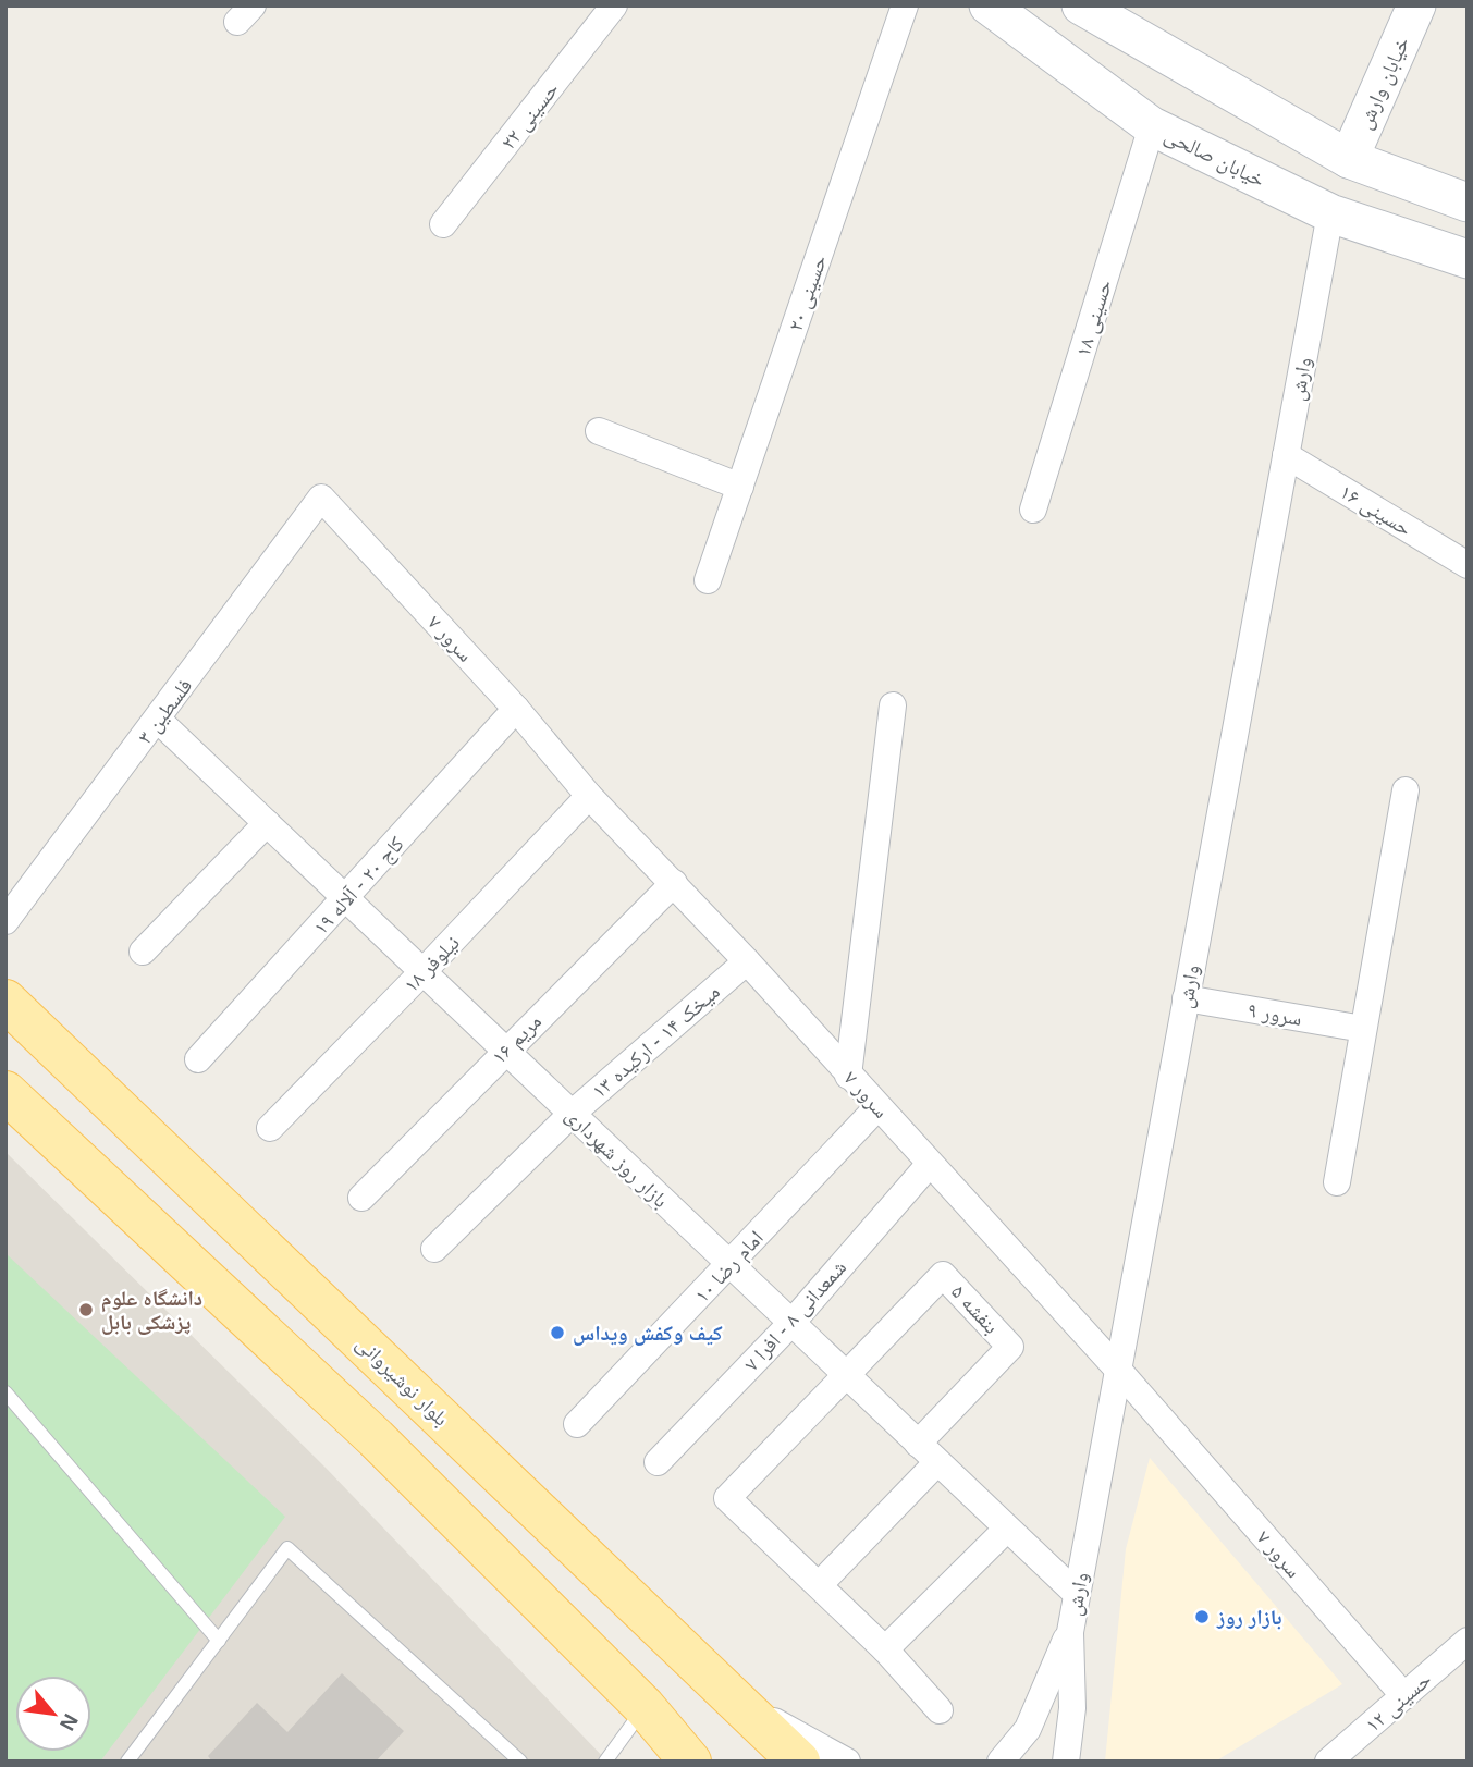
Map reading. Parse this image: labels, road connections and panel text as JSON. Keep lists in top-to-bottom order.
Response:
{
  "streets": {
    "main road": ["خیابان وارش", "خيابان صالحی", "بلوار نوشیروانی"],
    "street": [
      "حسینی ۲۲",
      "حسینی ٢٠",
      "حسینی ۱۸",
      "وارش",
      "حسینی ۱۶",
      "سرور ۷",
      "فلسطین ۳",
      "کاج ۲۰ - آلاله ۱۹",
      "نیلوفر ۱۸",
      "سرور ۹",
      "مریم ۱۶",
      "میخک ۱۴ - ارکیده ۱۳",
      "بازار روز شهرداری",
      "امام رضا ۱۰",
      "بنفشه ۵",
      "شمعدانی ۸ - افرا ۷",
      "حسینی ۱۲"
    ]
  },
  "crossings": [
    ["خيابان صالحی", "حسینی ۱۸"],
    ["خيابان صالحی", "وارش"],
    ["وارش", "حسینی ۱۶"],
    ["وارش", "سرور ۷"],
    ["وارش", "سرور ۹"],
    ["وارش", "بازار روز شهرداری"],
    ["سرور ۷", "فلسطین ۳"],
    ["سرور ۷", "کاج ۲۰ - آلاله ۱۹"],
    ["سرور ۷", "نیلوفر ۱۸"],
    ["سرور ۷", "مریم ۱۶"],
    ["سرور ۷", "میخک ۱۴ - ارکیده ۱۳"],
    ["سرور ۷", "امام رضا ۱۰"],
    ["سرور ۷", "شمعدانی ۸ - افرا ۷"],
    ["سرور ۷", "حسینی ۱۲"],
    ["فلسطین ۳", "بازار روز شهرداری"],
    ["کاج ۲۰ - آلاله ۱۹", "بازار روز شهرداری"],
    ["نیلوفر ۱۸", "بازار روز شهرداری"],
    ["مریم ۱۶", "بازار روز شهرداری"],
    ["میخک ۱۴ - ارکیده ۱۳", "بازار روز شهرداری"],
    ["بازار روز شهرداری", "امام رضا ۱۰"],
    ["بازار روز شهرداری", "بنفشه ۵"],
    ["بازار روز شهرداری", "شمعدانی ۸ - افرا ۷"]
  ],
  "places": ["دانشگاه علوم پزشکی بابل", "کیف و‌کفش ویداس", "بازار روز"],
  "north": "bottom right"
}
